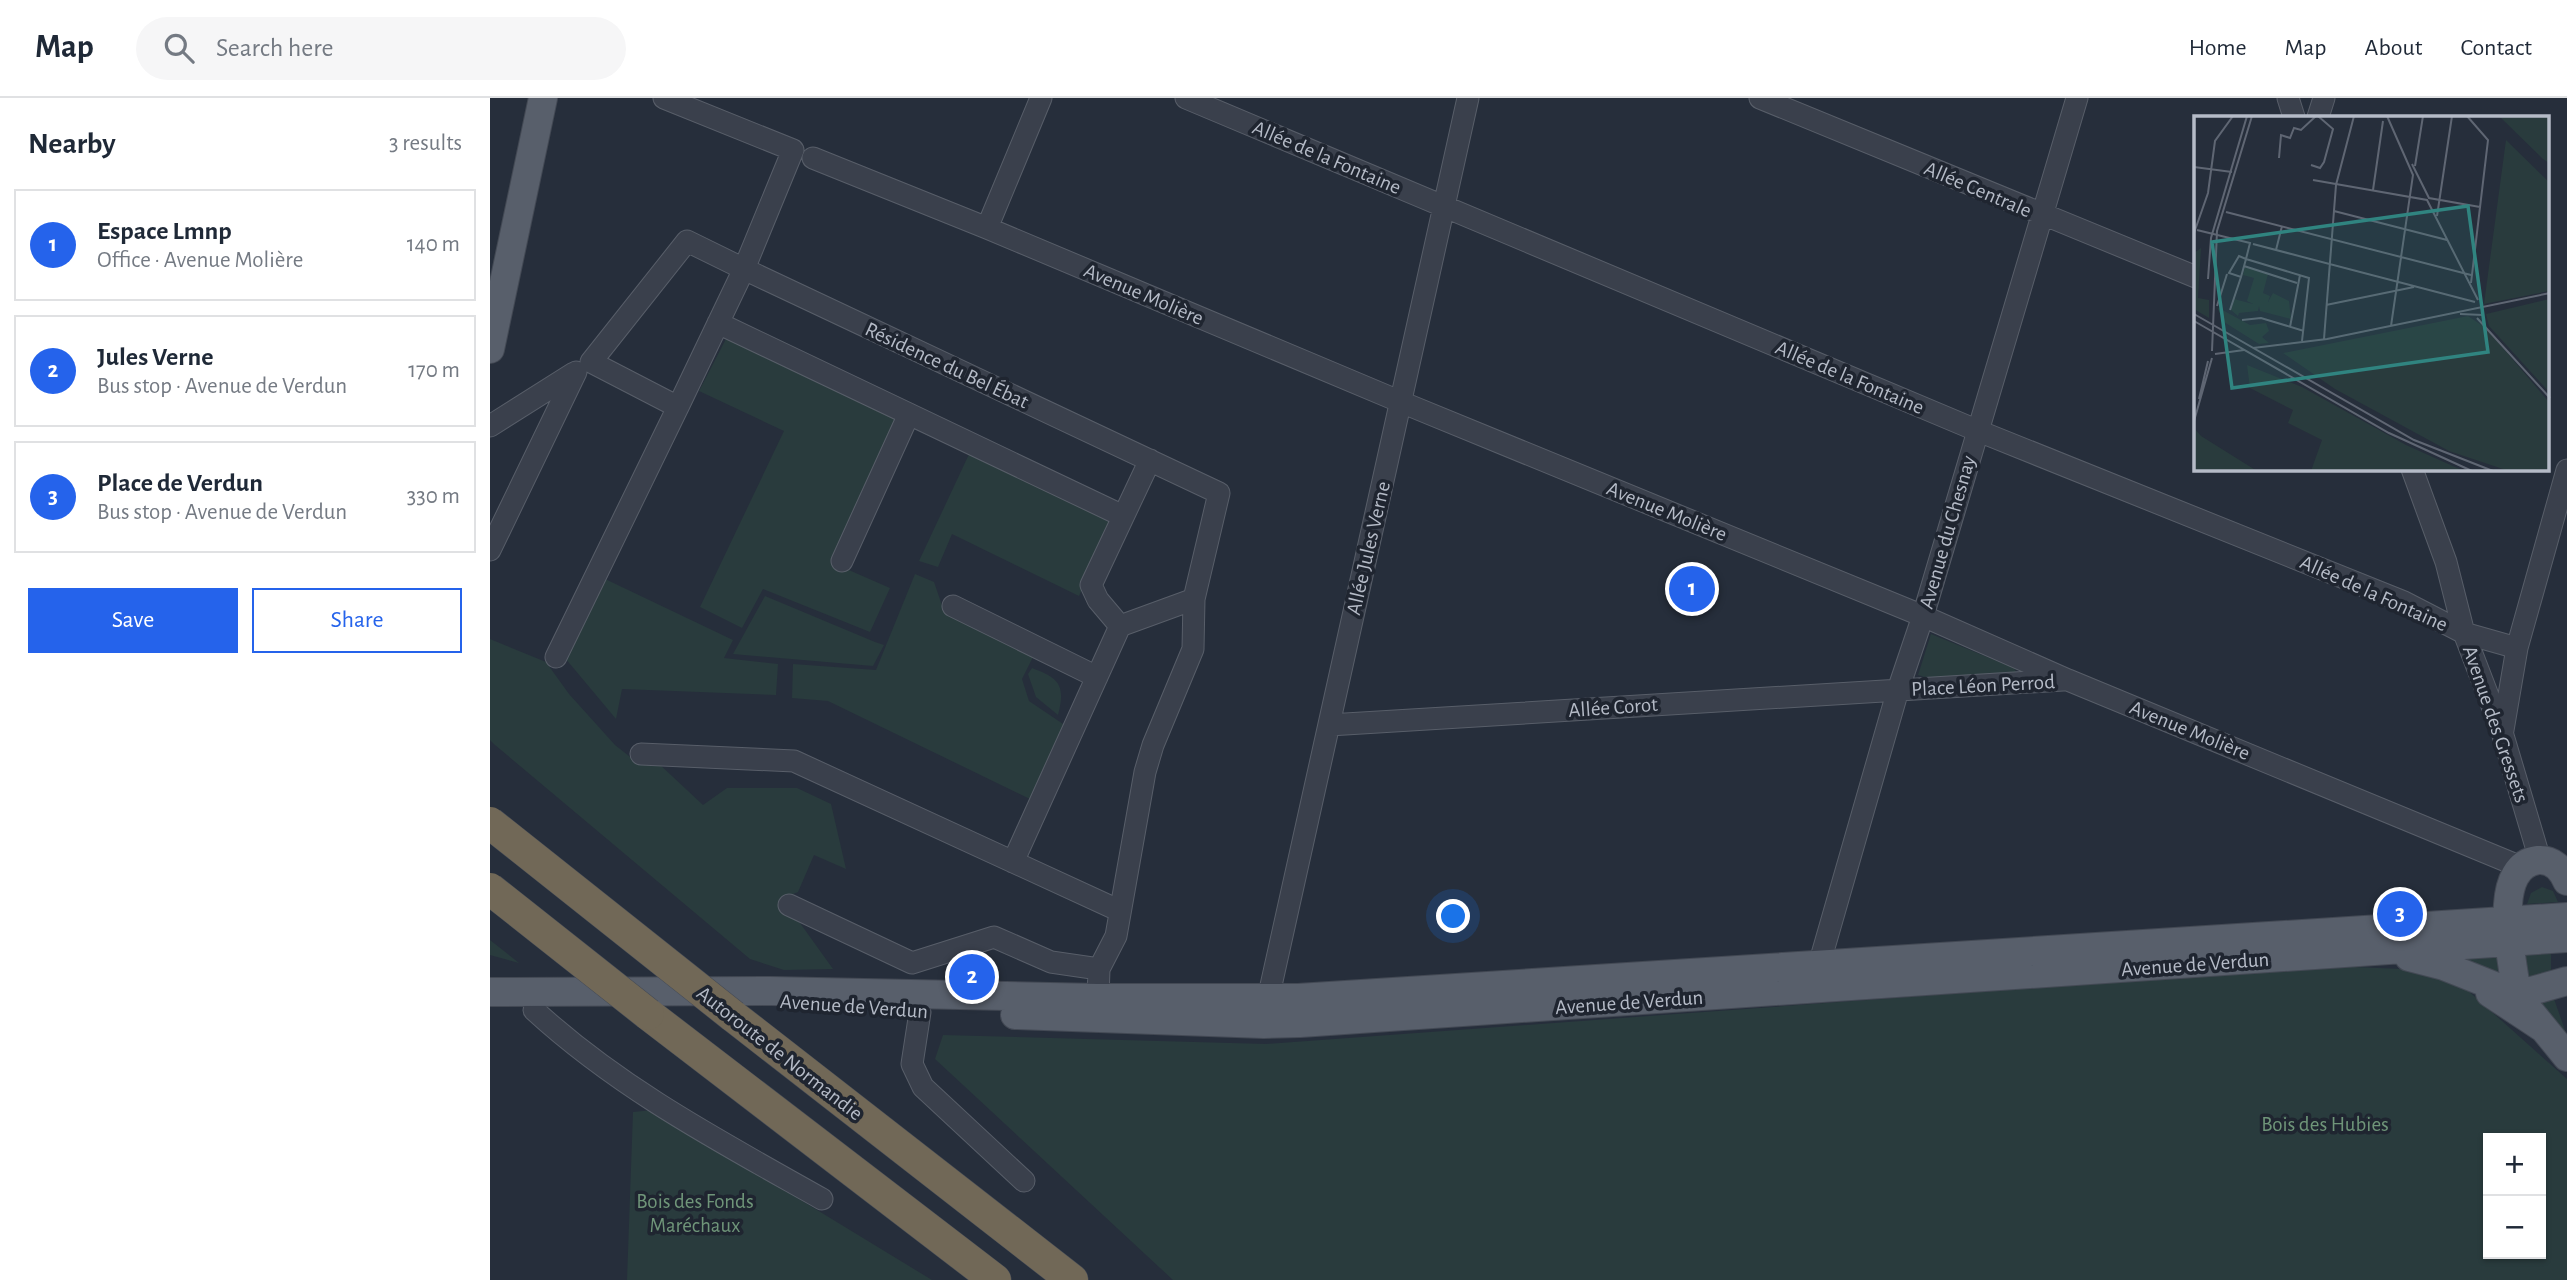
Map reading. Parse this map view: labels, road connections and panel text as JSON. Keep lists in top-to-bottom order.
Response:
{
  "streets": {
    "highway": ["Autoroute de Normandie"],
    "main road": ["Avenue de Verdun"],
    "street": [
      "Allée de la Fontaine",
      "Allée Centrale",
      "Avenue Molière",
      "Résidence du Bel Ébat",
      "Avenue du Chesnay",
      "Allée Jules Verne",
      "Place Léon Perrod",
      "Allée Corot",
      "Avenue des Gressets"
    ]
  },
  "crossings": [
    ["Allée de la Fontaine", "Avenue du Chesnay"],
    ["Allée de la Fontaine", "Allée Jules Verne"],
    ["Allée de la Fontaine", "Avenue des Gressets"],
    ["Allée Centrale", "Avenue du Chesnay"],
    ["Avenue Molière", "Avenue du Chesnay"],
    ["Avenue Molière", "Allée Jules Verne"],
    ["Avenue Molière", "Place Léon Perrod"],
    ["Avenue Molière", "Avenue des Gressets"],
    ["Résidence du Bel Ébat", "Avenue de Verdun"],
    ["Avenue du Chesnay", "Place Léon Perrod"],
    ["Avenue du Chesnay", "Allée Corot"],
    ["Avenue du Chesnay", "Avenue de Verdun"],
    ["Allée Jules Verne", "Allée Corot"],
    ["Allée Jules Verne", "Avenue de Verdun"],
    ["Place Léon Perrod", "Allée Corot"]
  ],
  "parks": ["Bois des Hubies", "Bois des Fonds Maréchaux"],
  "page": {
    "header": "Map",
    "search": "Search here",
    "nav": [
      "Home",
      "Map",
      "About",
      "Contact"
    ],
    "heading": ["Nearby", "3 results"],
    "list": [
      {
        "mark": "1",
        "name": "Espace Lmnp",
        "note": "Office · Avenue Molière",
        "value": "140 m"
      },
      {
        "mark": "2",
        "name": "Jules Verne",
        "note": "Bus stop · Avenue de Verdun",
        "value": "170 m"
      },
      {
        "mark": "3",
        "name": "Place de Verdun",
        "note": "Bus stop · Avenue de Verdun",
        "value": "330 m"
      }
    ],
    "pins": ["1", "3", "2"],
    "buttons": ["Save", "Share"],
    "map_buttons": ["+", "−"]
  }
}
